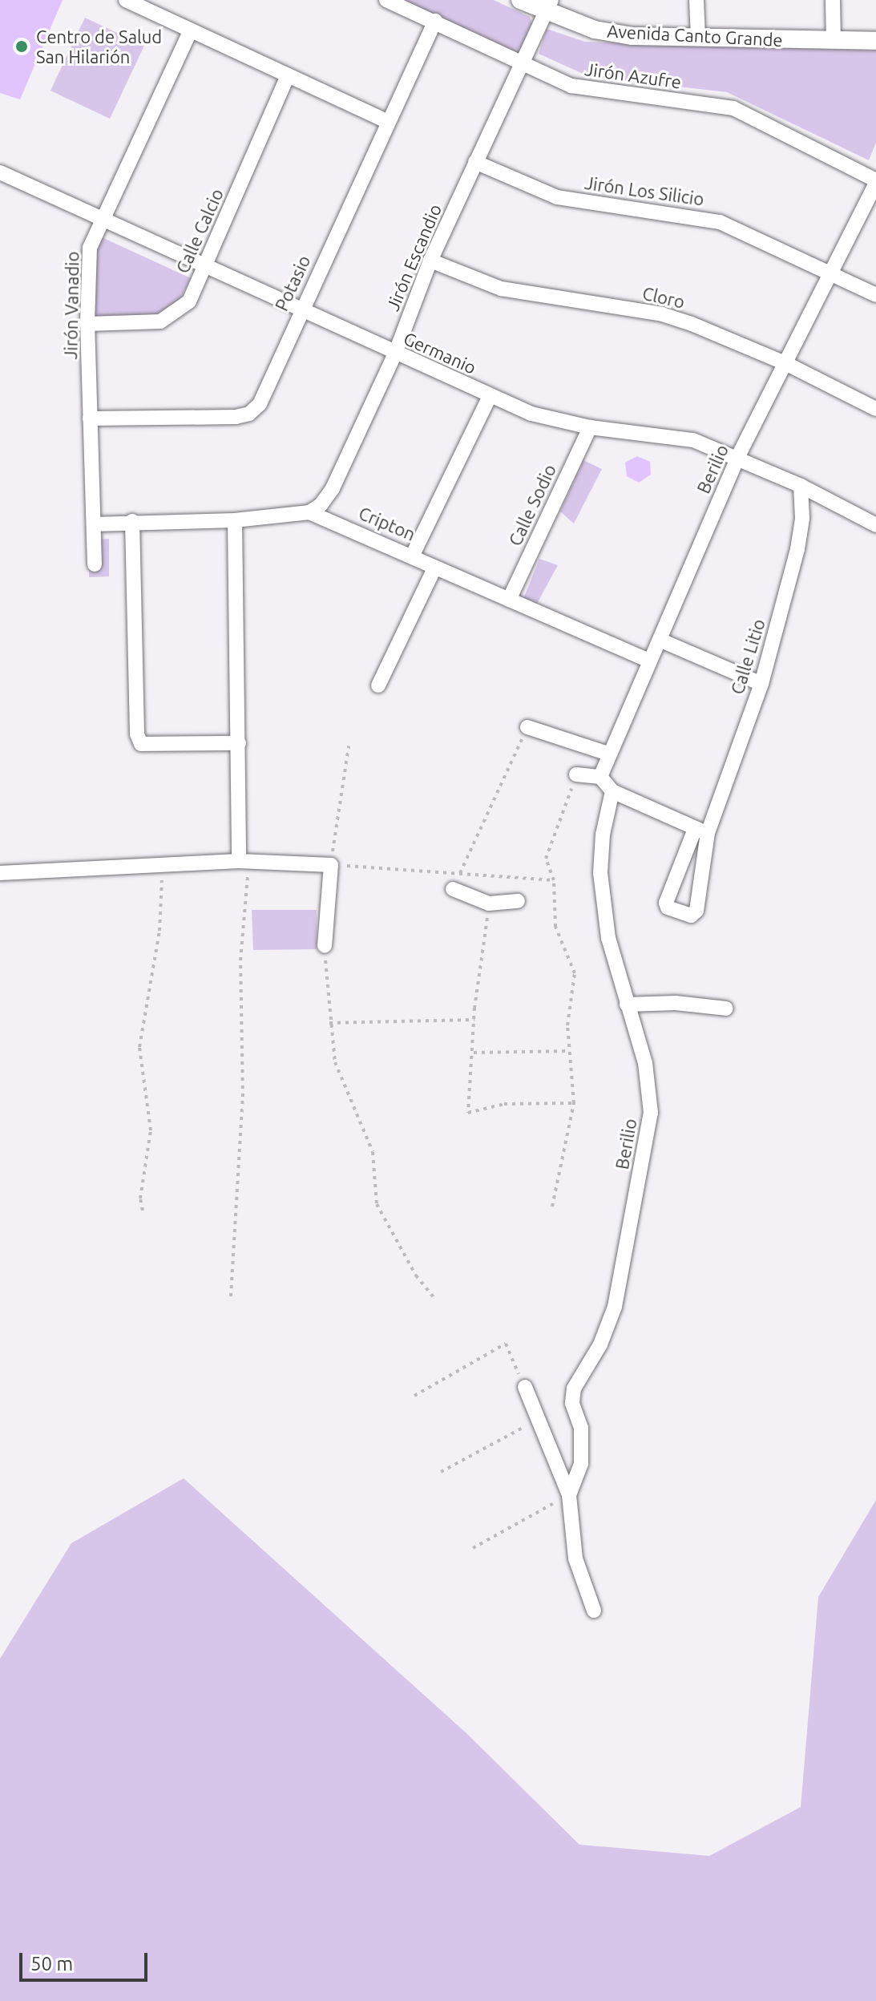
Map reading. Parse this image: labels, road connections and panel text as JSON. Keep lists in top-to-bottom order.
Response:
{
  "streets": {
    "street": [
      "Avenida Canto Grande",
      "Jirón Azufre",
      "Jirón Los Silicio",
      "Calle Calcio",
      "Jirón Escandio",
      "Potasio",
      "Cloro",
      "Jirón Vanadio",
      "Germanio",
      "Berilio",
      "Calle Sodio",
      "Cripton",
      "Calle Litio"
    ]
  },
  "crossings": [
    ["Avenida Canto Grande", "Jirón Escandio"],
    ["Jirón Azufre", "Jirón Escandio"],
    ["Jirón Azufre", "Potasio"],
    ["Jirón Azufre", "Berilio"],
    ["Jirón Los Silicio", "Jirón Escandio"],
    ["Jirón Los Silicio", "Berilio"],
    ["Calle Calcio", "Jirón Vanadio"],
    ["Calle Calcio", "Germanio"],
    ["Jirón Escandio", "Cloro"],
    ["Jirón Escandio", "Germanio"],
    ["Jirón Escandio", "Cripton"],
    ["Potasio", "Jirón Vanadio"],
    ["Potasio", "Germanio"],
    ["Cloro", "Berilio"],
    ["Jirón Vanadio", "Germanio"],
    ["Jirón Vanadio", "Cripton"],
    ["Germanio", "Berilio"],
    ["Germanio", "Calle Sodio"],
    ["Germanio", "Calle Litio"],
    ["Berilio", "Cripton"],
    ["Calle Sodio", "Cripton"]
  ],
  "places": ["Centro de Salud San Hilarión"],
  "scale_bar": "50 m"
}
